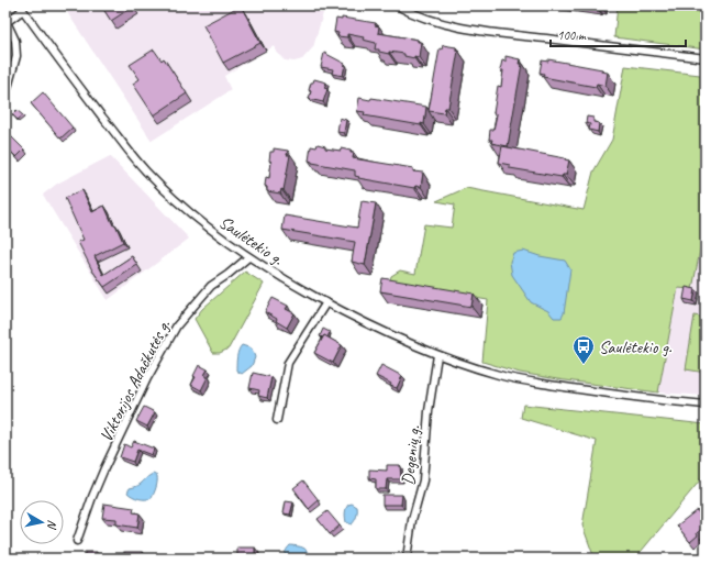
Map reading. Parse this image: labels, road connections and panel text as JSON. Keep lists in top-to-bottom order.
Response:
{
  "streets": {
    "street": ["Saulėtekio g.", "Viktorijos Adačkutės g.", "Degenių g."]
  },
  "crossings": [
    ["Saulėtekio g.", "Viktorijos Adačkutės g."],
    ["Saulėtekio g.", "Degenių g."]
  ],
  "places": {
    "bus stop": ["Saulėtekio g."]
  },
  "scale_bar": "100 m",
  "north": "right"
}
